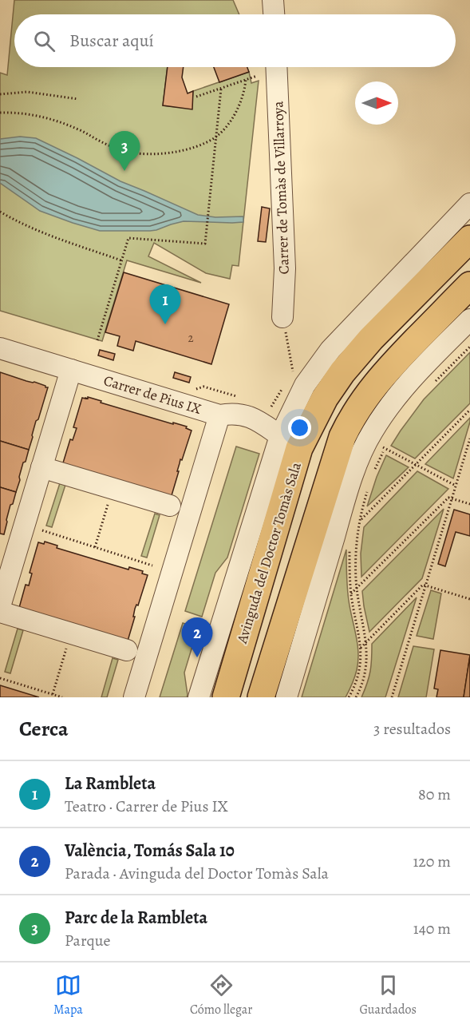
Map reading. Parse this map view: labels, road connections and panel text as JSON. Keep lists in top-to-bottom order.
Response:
{
  "streets": {
    "main road": ["Avinguda del Doctor Tomàs Sala"],
    "street": ["Carrer de Tomàs de Villarroya", "Carrer de Pius IX"]
  },
  "crossings": [
    ["Carrer de Pius IX", "Avinguda del Doctor Tomàs Sala"]
  ],
  "house_numbers": ["2"],
  "north": "right",
  "page": {
    "search": "Buscar aquí",
    "pins": ["3", "1", "2"],
    "heading": ["Cerca", "3 resultados"],
    "list": [
      {
        "mark": "1",
        "name": "La Rambleta",
        "note": "Teatro · Carrer de Pius IX",
        "value": "80 m"
      },
      {
        "mark": "2",
        "name": "València, Tomás Sala 10",
        "note": "Parada · Avinguda del Doctor Tomàs Sala",
        "value": "120 m"
      },
      {
        "mark": "3",
        "name": "Parc de la Rambleta",
        "note": "Parque",
        "value": "140 m"
      }
    ],
    "nav": ["Mapa", "Cómo llegar", "Guardados"]
  }
}
